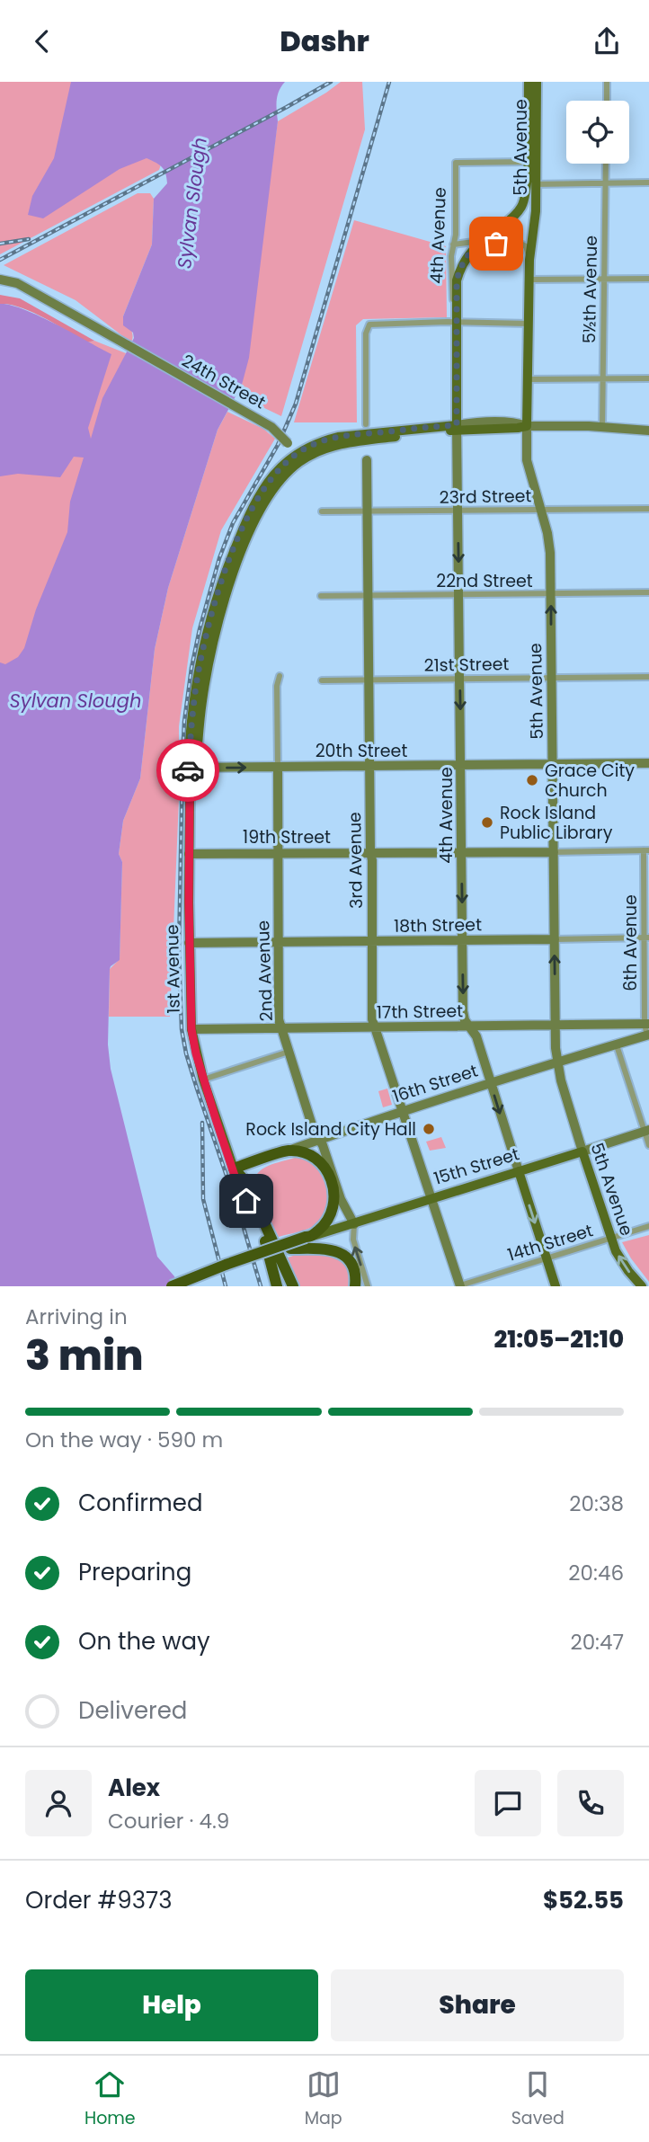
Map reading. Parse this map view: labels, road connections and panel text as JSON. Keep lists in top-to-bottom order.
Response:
{
  "streets": {
    "highway": ["1st Avenue", "16th Street", "15th Street"],
    "main road": ["5th Avenue", "4th Avenue"],
    "street": [
      "5½th Avenue",
      "24th Street",
      "23rd Street",
      "22nd Street",
      "21st Street",
      "20th Street",
      "19th Street",
      "3rd Avenue",
      "18th Street",
      "6th Avenue",
      "2nd Avenue",
      "17th Street",
      "14th Street"
    ]
  },
  "crossings": [
    ["5th Avenue", "4th Avenue"],
    ["5th Avenue", "23rd Street"],
    ["5th Avenue", "22nd Street"],
    ["5th Avenue", "21st Street"],
    ["5th Avenue", "20th Street"],
    ["5th Avenue", "19th Street"],
    ["5th Avenue", "18th Street"],
    ["5th Avenue", "17th Street"],
    ["5th Avenue", "16th Street"],
    ["5th Avenue", "15th Street"],
    ["5th Avenue", "14th Street"],
    ["4th Avenue", "23rd Street"],
    ["4th Avenue", "22nd Street"],
    ["4th Avenue", "21st Street"],
    ["4th Avenue", "20th Street"],
    ["4th Avenue", "19th Street"],
    ["4th Avenue", "18th Street"],
    ["4th Avenue", "17th Street"],
    ["4th Avenue", "16th Street"],
    ["4th Avenue", "15th Street"],
    ["4th Avenue", "14th Street"],
    ["24th Street", "1st Avenue"],
    ["23rd Street", "3rd Avenue"],
    ["22nd Street", "3rd Avenue"],
    ["21st Street", "3rd Avenue"],
    ["20th Street", "3rd Avenue"],
    ["20th Street", "1st Avenue"],
    ["20th Street", "2nd Avenue"],
    ["19th Street", "3rd Avenue"],
    ["19th Street", "6th Avenue"],
    ["19th Street", "1st Avenue"],
    ["19th Street", "2nd Avenue"],
    ["3rd Avenue", "18th Street"],
    ["3rd Avenue", "17th Street"],
    ["3rd Avenue", "16th Street"],
    ["3rd Avenue", "15th Street"],
    ["3rd Avenue", "14th Street"],
    ["18th Street", "6th Avenue"],
    ["18th Street", "1st Avenue"],
    ["18th Street", "2nd Avenue"],
    ["6th Avenue", "17th Street"],
    ["6th Avenue", "16th Street"],
    ["1st Avenue", "17th Street"],
    ["1st Avenue", "16th Street"],
    ["2nd Avenue", "17th Street"],
    ["2nd Avenue", "16th Street"],
    ["2nd Avenue", "15th Street"]
  ],
  "one_way": ["4th Avenue"],
  "water": ["Sylvan Slough"],
  "places": ["Grace City Church", "Rock Island Public Library", "Rock Island City Hall"],
  "page": {
    "header": "Dashr",
    "heading": ["3 min", "Arriving in", "21:05–21:10"],
    "panel": [
      "Alex",
      "Courier · 4.9",
      "Order #9373",
      "$52.55"
    ],
    "bar": "On the way · 590 m",
    "list": [
      ["Confirmed", "20:38"],
      ["Preparing", "20:46"],
      ["On the way", "20:47"],
      "Delivered"
    ],
    "buttons": ["Help", "Share"],
    "tabs": ["Home", "Map", "Saved"]
  }
}
